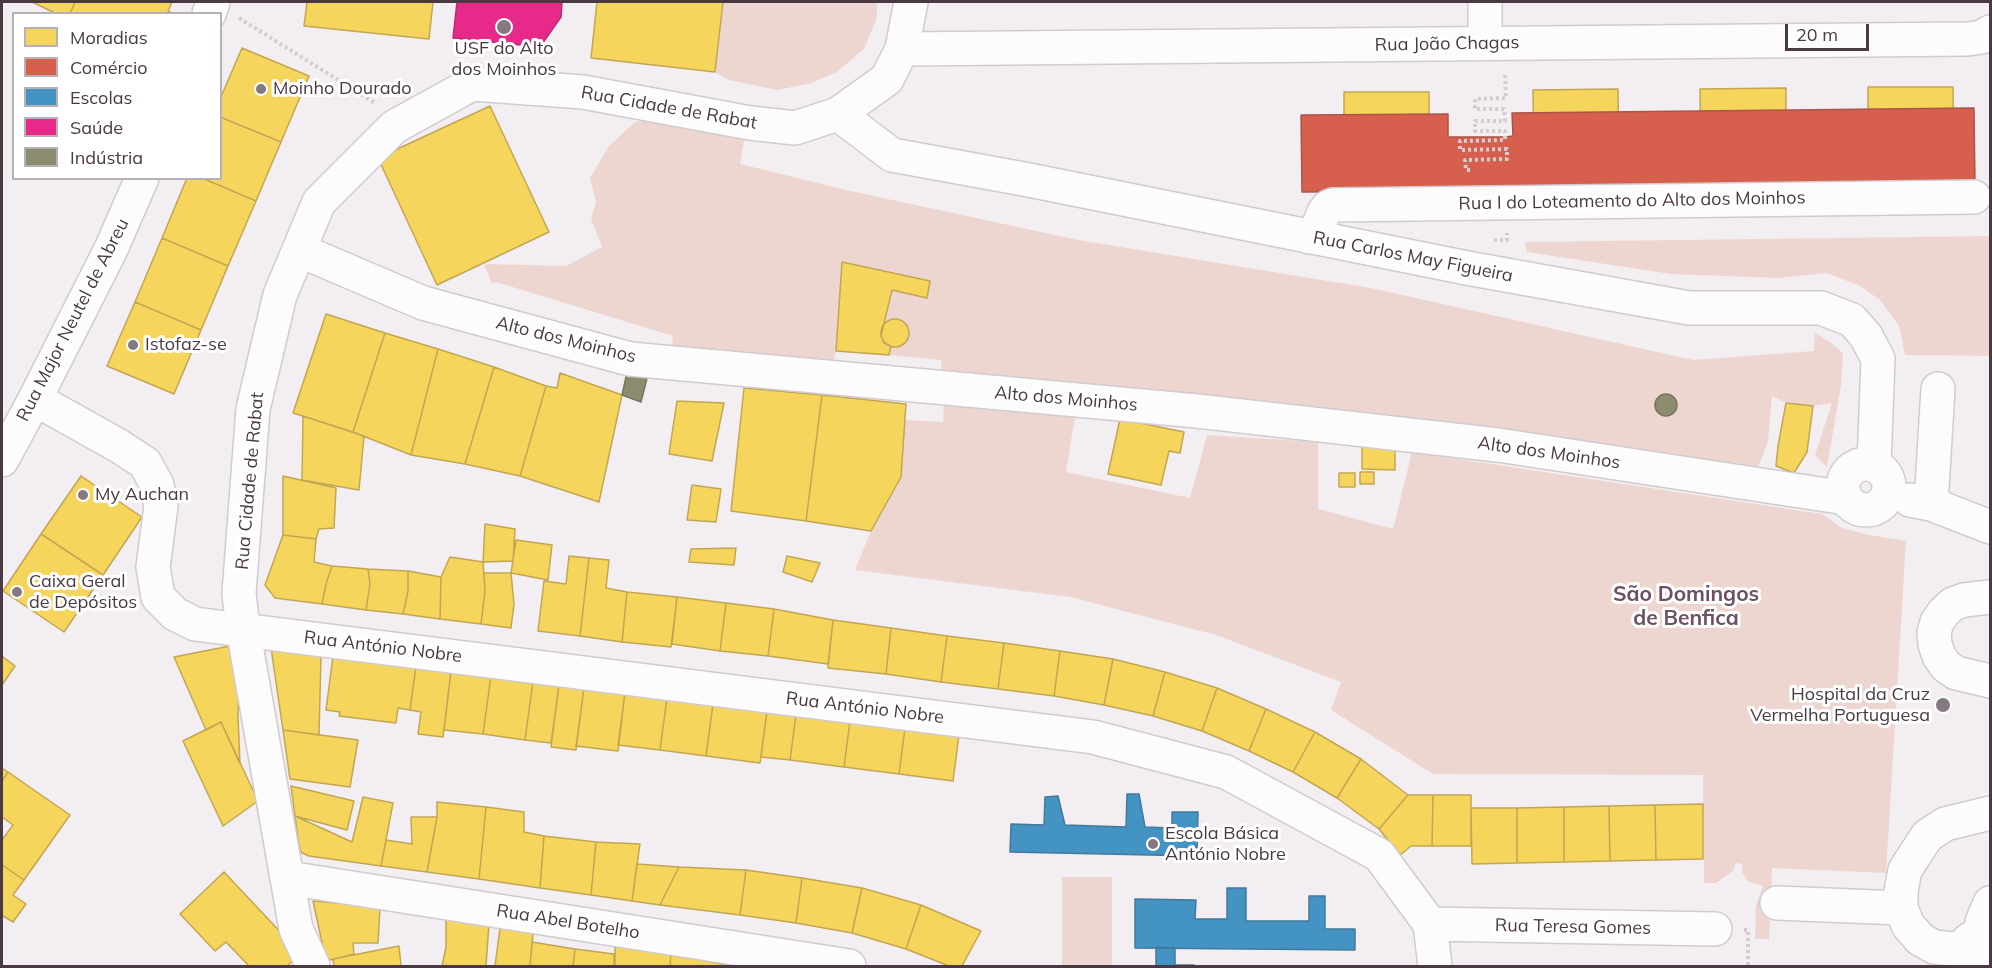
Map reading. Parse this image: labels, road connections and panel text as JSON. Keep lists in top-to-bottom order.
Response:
{
  "streets": {
    "street": [
      "Rua João Chagas",
      "Rua Cidade de Rabat",
      "Rua I do Loteamento do Alto dos Moinhos",
      "Rua Carlos May Figueira",
      "Rua Major Neutel de Abreu",
      "Alto dos Moinhos",
      "Rua António Nobre",
      "Rua Abel Botelho",
      "Rua Teresa Gomes"
    ]
  },
  "crossings": [
    ["Rua João Chagas", "Rua Cidade de Rabat"],
    ["Rua Cidade de Rabat", "Rua Carlos May Figueira"],
    ["Rua Cidade de Rabat", "Alto dos Moinhos"],
    ["Rua Cidade de Rabat", "Rua António Nobre"],
    ["Rua Cidade de Rabat", "Rua Abel Botelho"],
    ["Rua I do Loteamento do Alto dos Moinhos", "Rua Carlos May Figueira"],
    ["Rua Carlos May Figueira", "Alto dos Moinhos"],
    ["Rua Major Neutel de Abreu", "Rua António Nobre"],
    ["Rua António Nobre", "Rua Teresa Gomes"]
  ],
  "districts": ["São Domingos de Benfica"],
  "places": [
    "USF do Alto dos Moinhos",
    "Moinho Dourado",
    "Istofaz-se",
    "My Auchan",
    "Caixa Geral de Depósitos",
    "Hospital da Cruz Vermelha Portuguesa",
    "Escola Básica António Nobre"
  ],
  "legend": [
    "Moradias",
    "Comércio",
    "Escolas",
    "Saúde",
    "Indústria"
  ],
  "scale_bar": "20 m"
}
